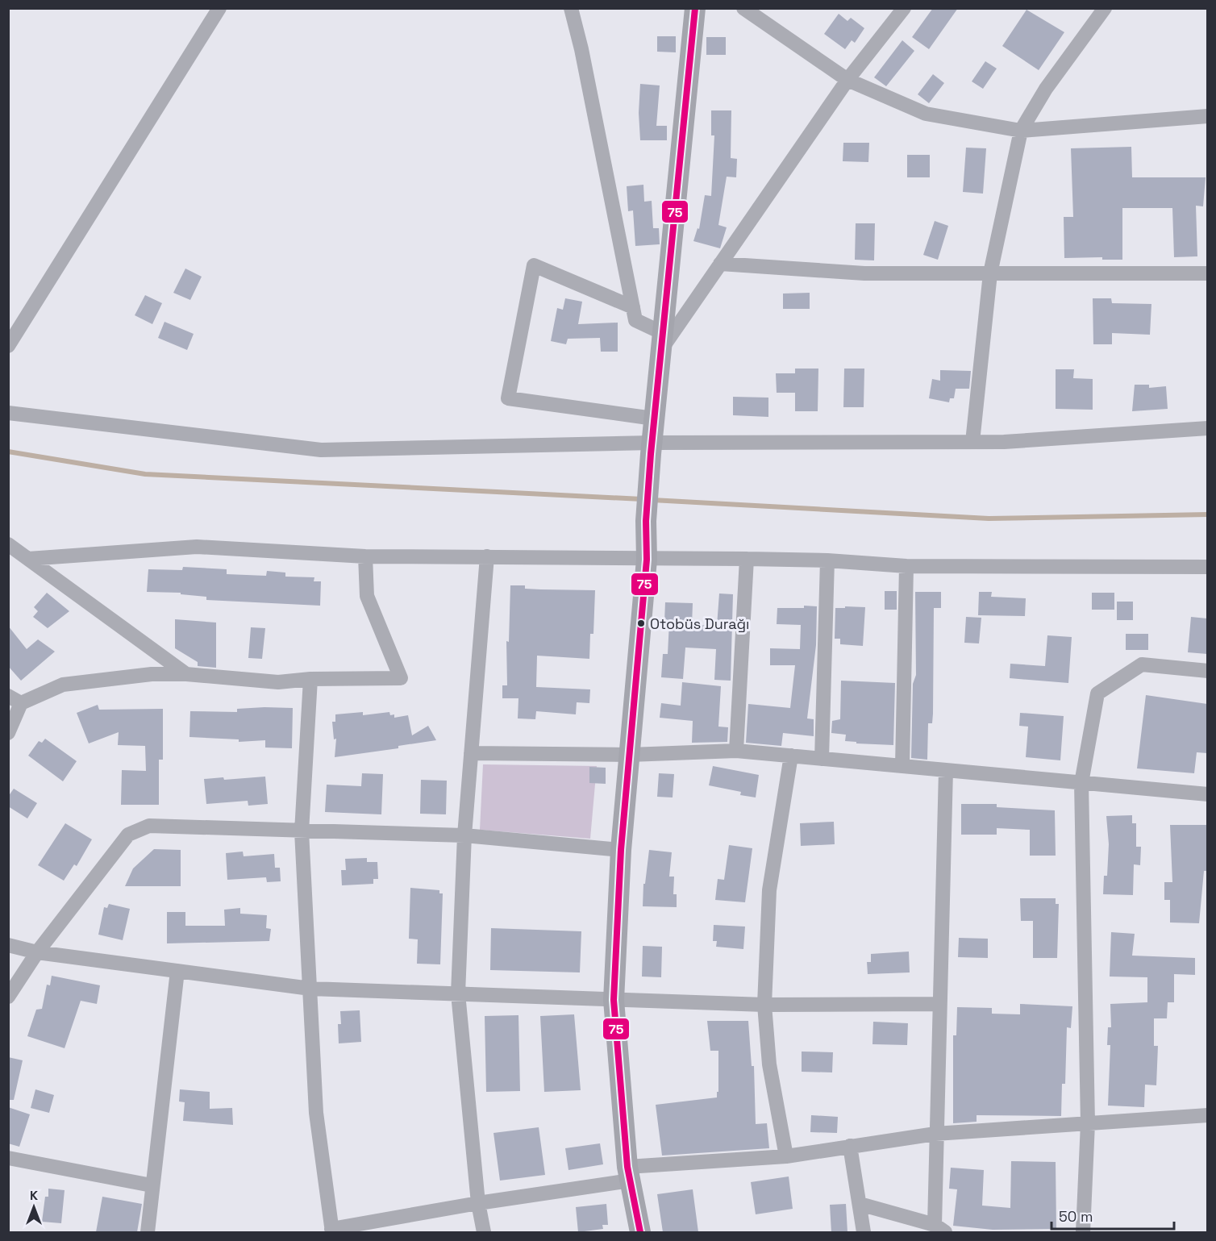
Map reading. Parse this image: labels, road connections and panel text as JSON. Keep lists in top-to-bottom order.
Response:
{
  "places": ["Otobüs Durağı"],
  "lines": ["transit line 75"],
  "scale_bar": "50 m",
  "north": "top"
}
